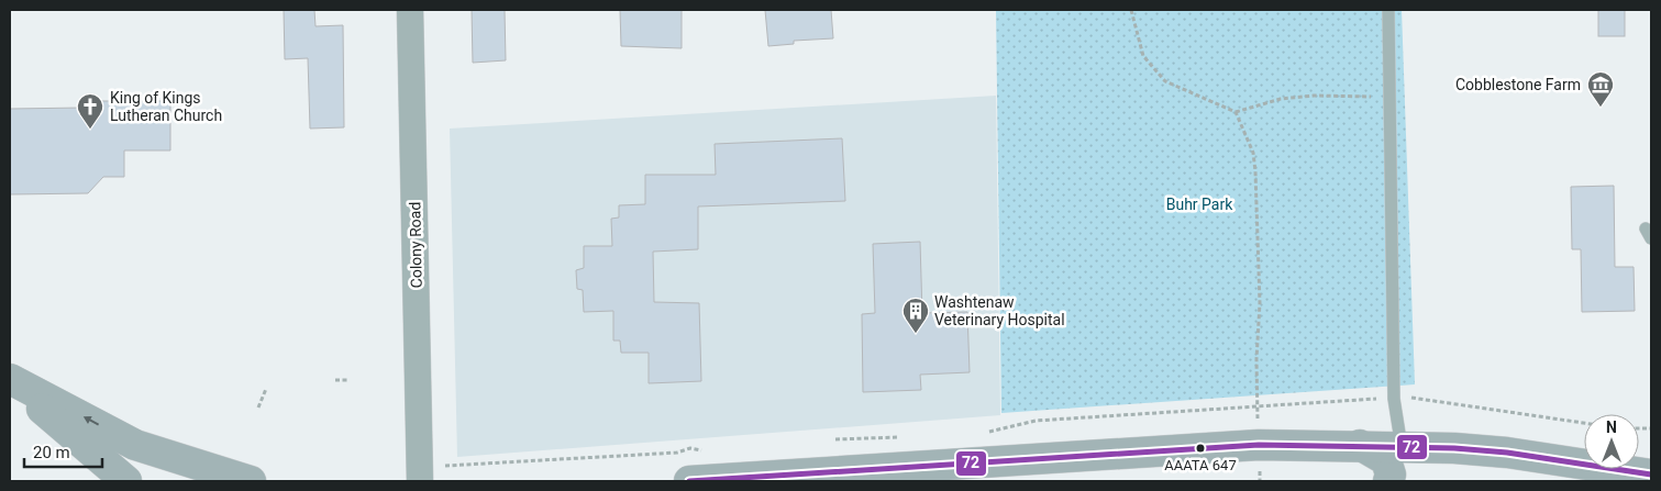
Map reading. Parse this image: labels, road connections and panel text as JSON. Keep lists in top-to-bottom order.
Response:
{
  "streets": {
    "street": ["Colony Road"]
  },
  "parks": ["Buhr Park"],
  "places": {
    "museum": ["Cobblestone Farm"],
    "church": ["King of Kings Lutheran Church"],
    "building": ["Washtenaw Veterinary Hospital"],
    "other": ["AAATA 647"]
  },
  "lines": ["transit line 72"],
  "scale_bar": "20 m",
  "north": "top"
}
